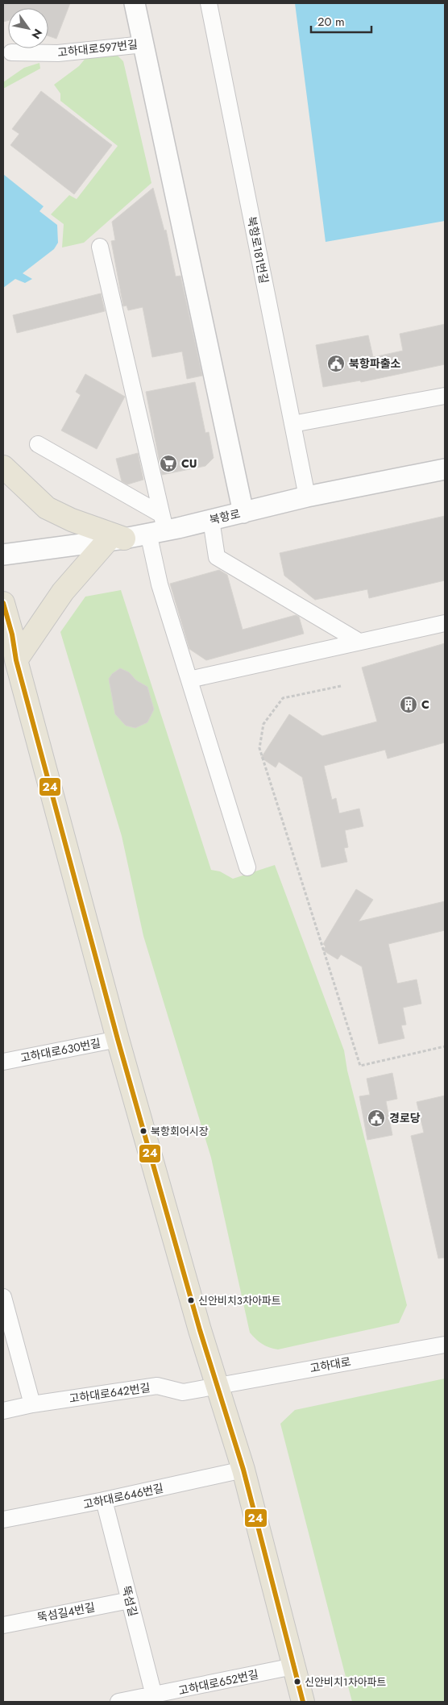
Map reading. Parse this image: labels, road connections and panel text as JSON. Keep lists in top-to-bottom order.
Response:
{
  "streets": {
    "street": [
      "고하대로597번길",
      "북항로181번길",
      "북항로",
      "고하대로630번길",
      "고하대로",
      "고하대로642번길",
      "고하대로646번길",
      "뚝섬길",
      "뚝섬길4번길",
      "고하대로652번길"
    ]
  },
  "crossings": [
    ["북항로181번길", "북항로"],
    ["고하대로", "고하대로642번길"],
    ["고하대로646번길", "뚝섬길"],
    ["뚝섬길", "뚝섬길4번길"],
    ["뚝섬길", "고하대로652번길"]
  ],
  "places": {
    "public building": ["북항파출소", "경로당"],
    "supermarket": ["CU"],
    "building": ["C"],
    "other": ["북항회어시장", "신안비치3차아파트", "신안비치1차아파트"]
  },
  "lines": ["transit line 24"],
  "scale_bar": "20 m",
  "north": "bottom right"
}
